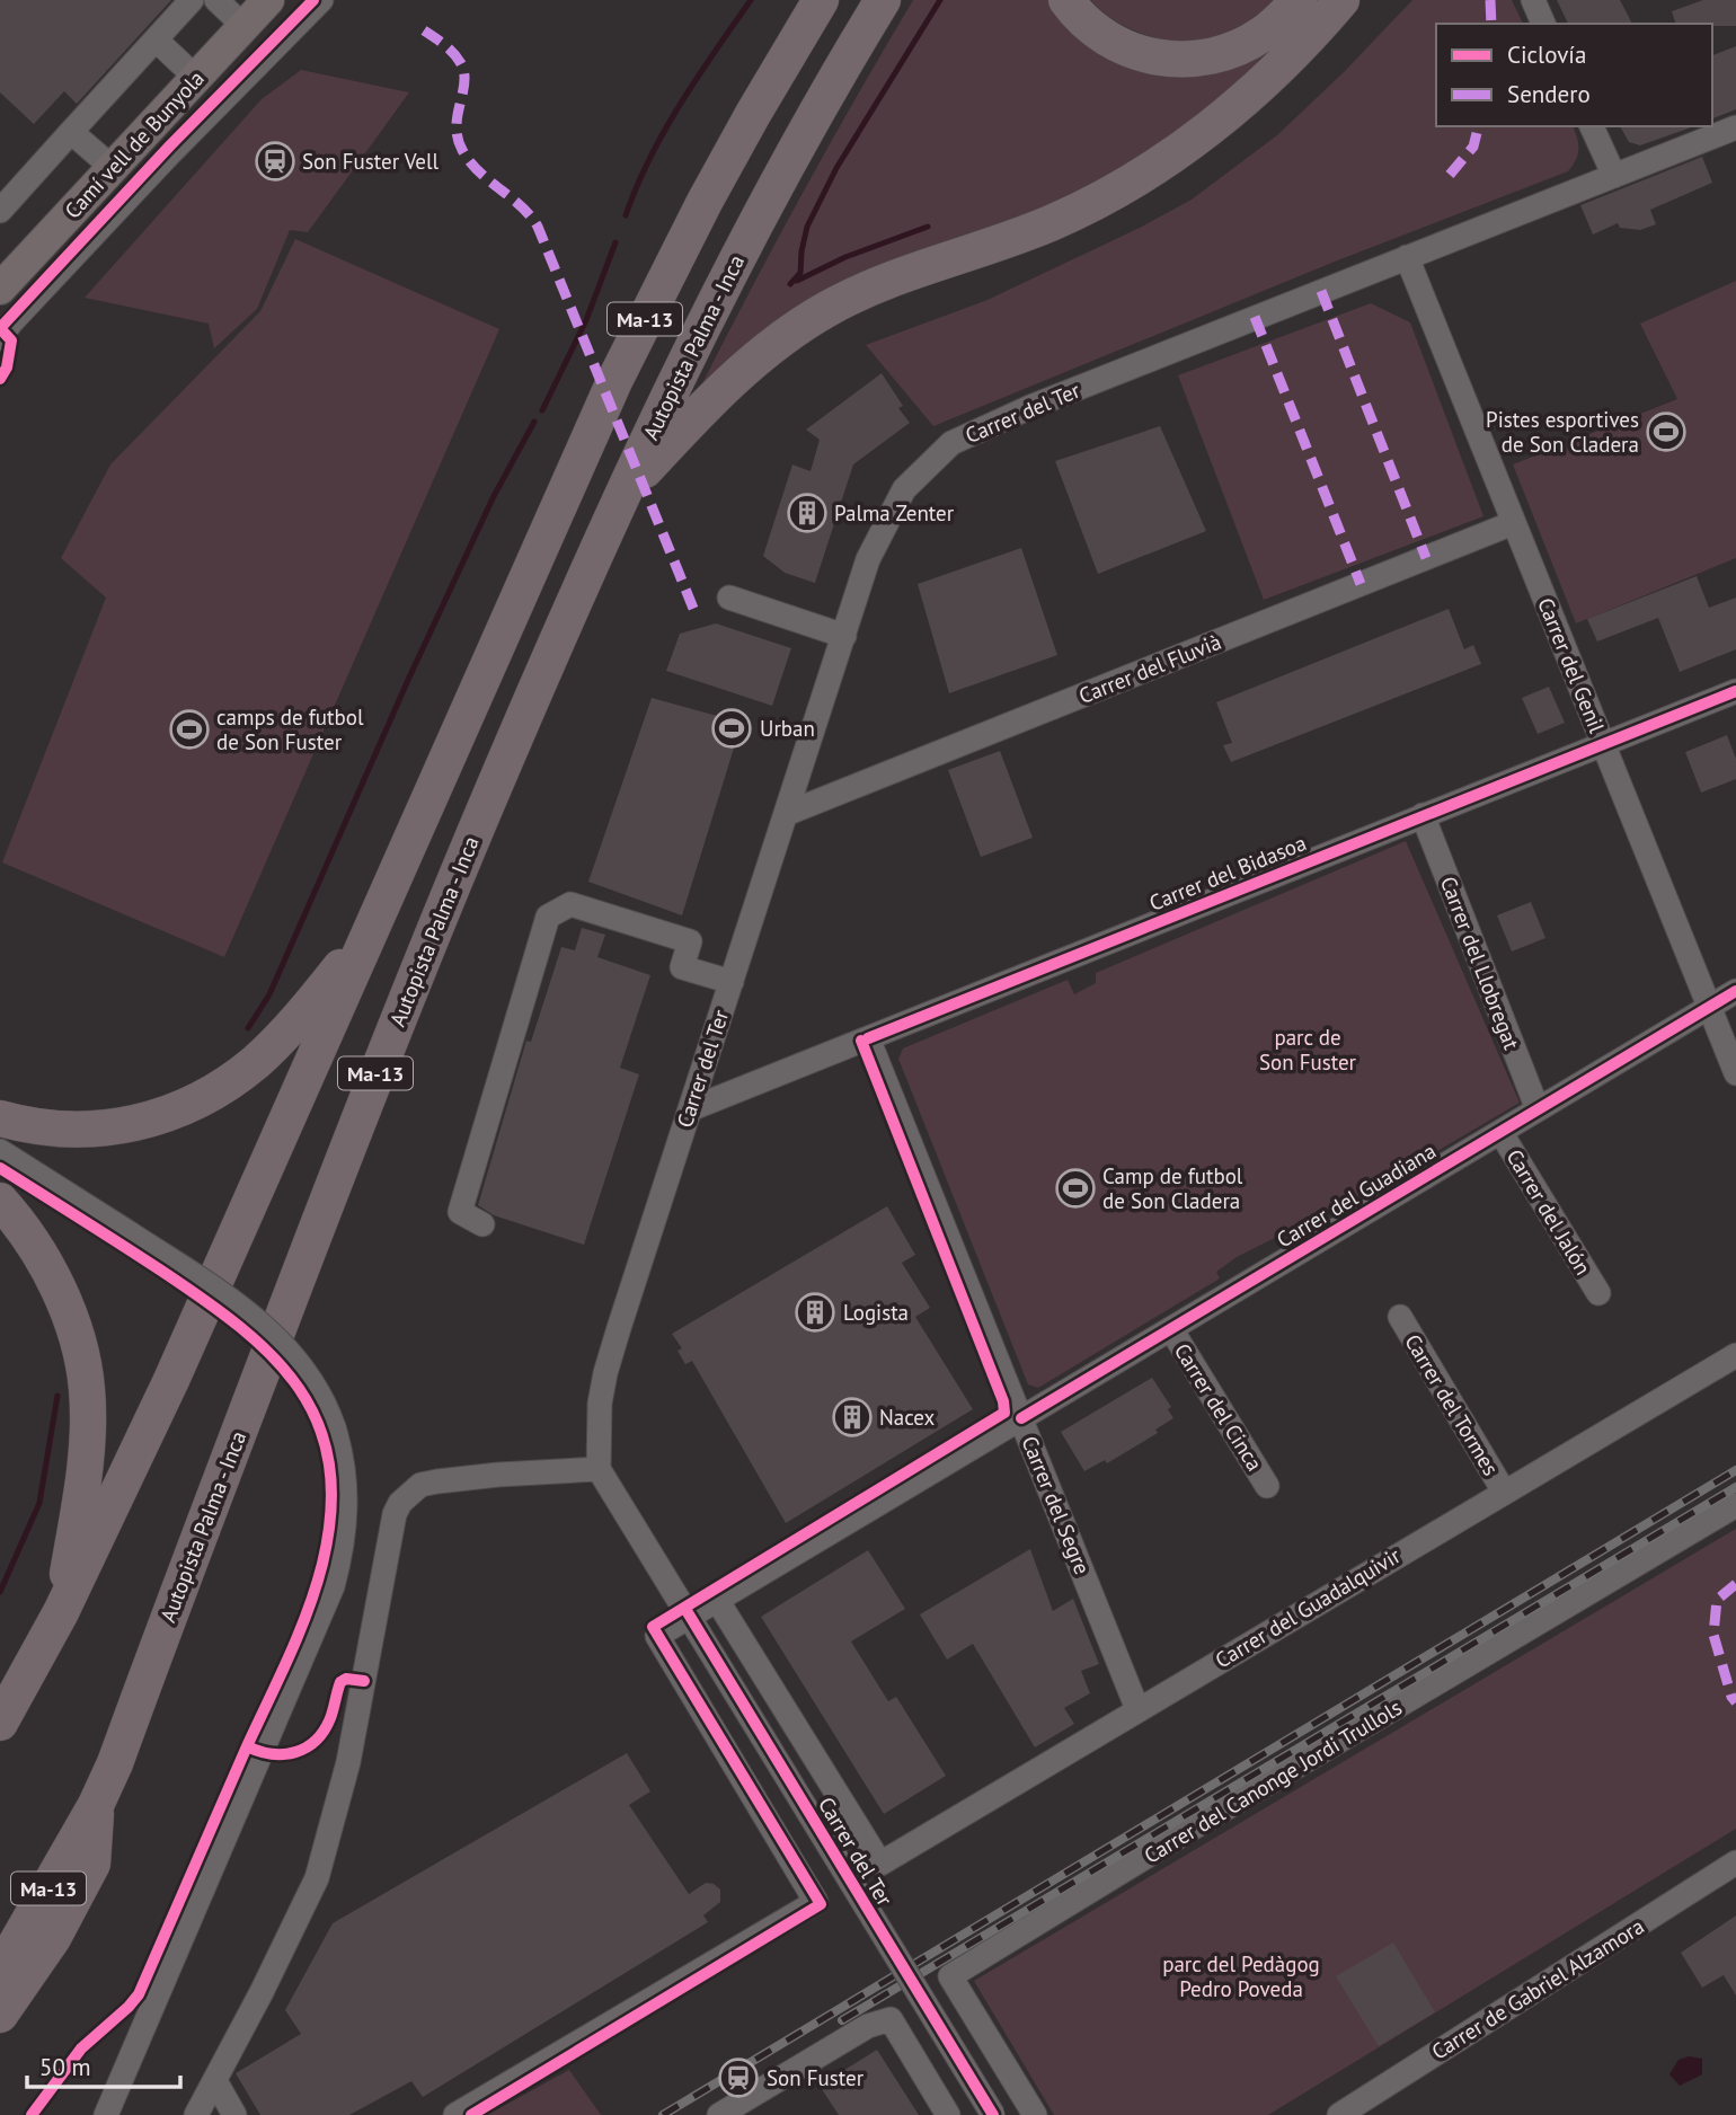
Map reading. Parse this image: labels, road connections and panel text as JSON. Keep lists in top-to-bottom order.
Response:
{
  "streets": {
    "highway": ["Ma-13", "Autopista Palma - Inca"],
    "main road": ["Camí vell de Bunyola"],
    "street": [
      "Carrer del Ter",
      "Carrer del Genil",
      "Carrer del Fluvià",
      "Carrer del Bidasoa",
      "Carrer del Llobregat",
      "Carrer del Guadiana",
      "Carrer del Jalón",
      "Carrer del Tormes",
      "Carrer del Cinca",
      "Carrer del Segre",
      "Carrer del Guadalquivir",
      "Carrer del Canonge Jordi Trullols",
      "Carrer de Gabriel Alzamora"
    ]
  },
  "crossings": [
    ["Carrer del Ter", "Carrer del Genil"],
    ["Carrer del Ter", "Carrer del Fluvià"],
    ["Carrer del Ter", "Carrer del Bidasoa"],
    ["Carrer del Ter", "Carrer del Guadiana"],
    ["Carrer del Ter", "Carrer del Guadalquivir"],
    ["Carrer del Genil", "Carrer del Fluvià"],
    ["Carrer del Genil", "Carrer del Bidasoa"],
    ["Carrer del Genil", "Carrer del Guadiana"],
    ["Carrer del Bidasoa", "Carrer del Llobregat"],
    ["Carrer del Bidasoa", "Carrer del Segre"],
    ["Carrer del Llobregat", "Carrer del Guadiana"],
    ["Carrer del Guadiana", "Carrer del Jalón"],
    ["Carrer del Guadiana", "Carrer del Cinca"],
    ["Carrer del Guadiana", "Carrer del Segre"],
    ["Carrer del Tormes", "Carrer del Guadalquivir"],
    ["Carrer del Segre", "Carrer del Guadalquivir"]
  ],
  "parks": ["parc de Son Fuster", "parc del Pedàgog Pedro Poveda"],
  "places": {
    "station": ["Son Fuster Vell", "Son Fuster"],
    "sports": [
      "Pistes esportives de Son Cladera",
      "Urban",
      "camps de futbol de Son Fuster",
      "Camp de futbol de Son Cladera"
    ],
    "building": ["Palma Zenter", "Logista", "Nacex"]
  },
  "legend": ["Ciclovía", "Sendero"],
  "scale_bar": "50 m"
}
